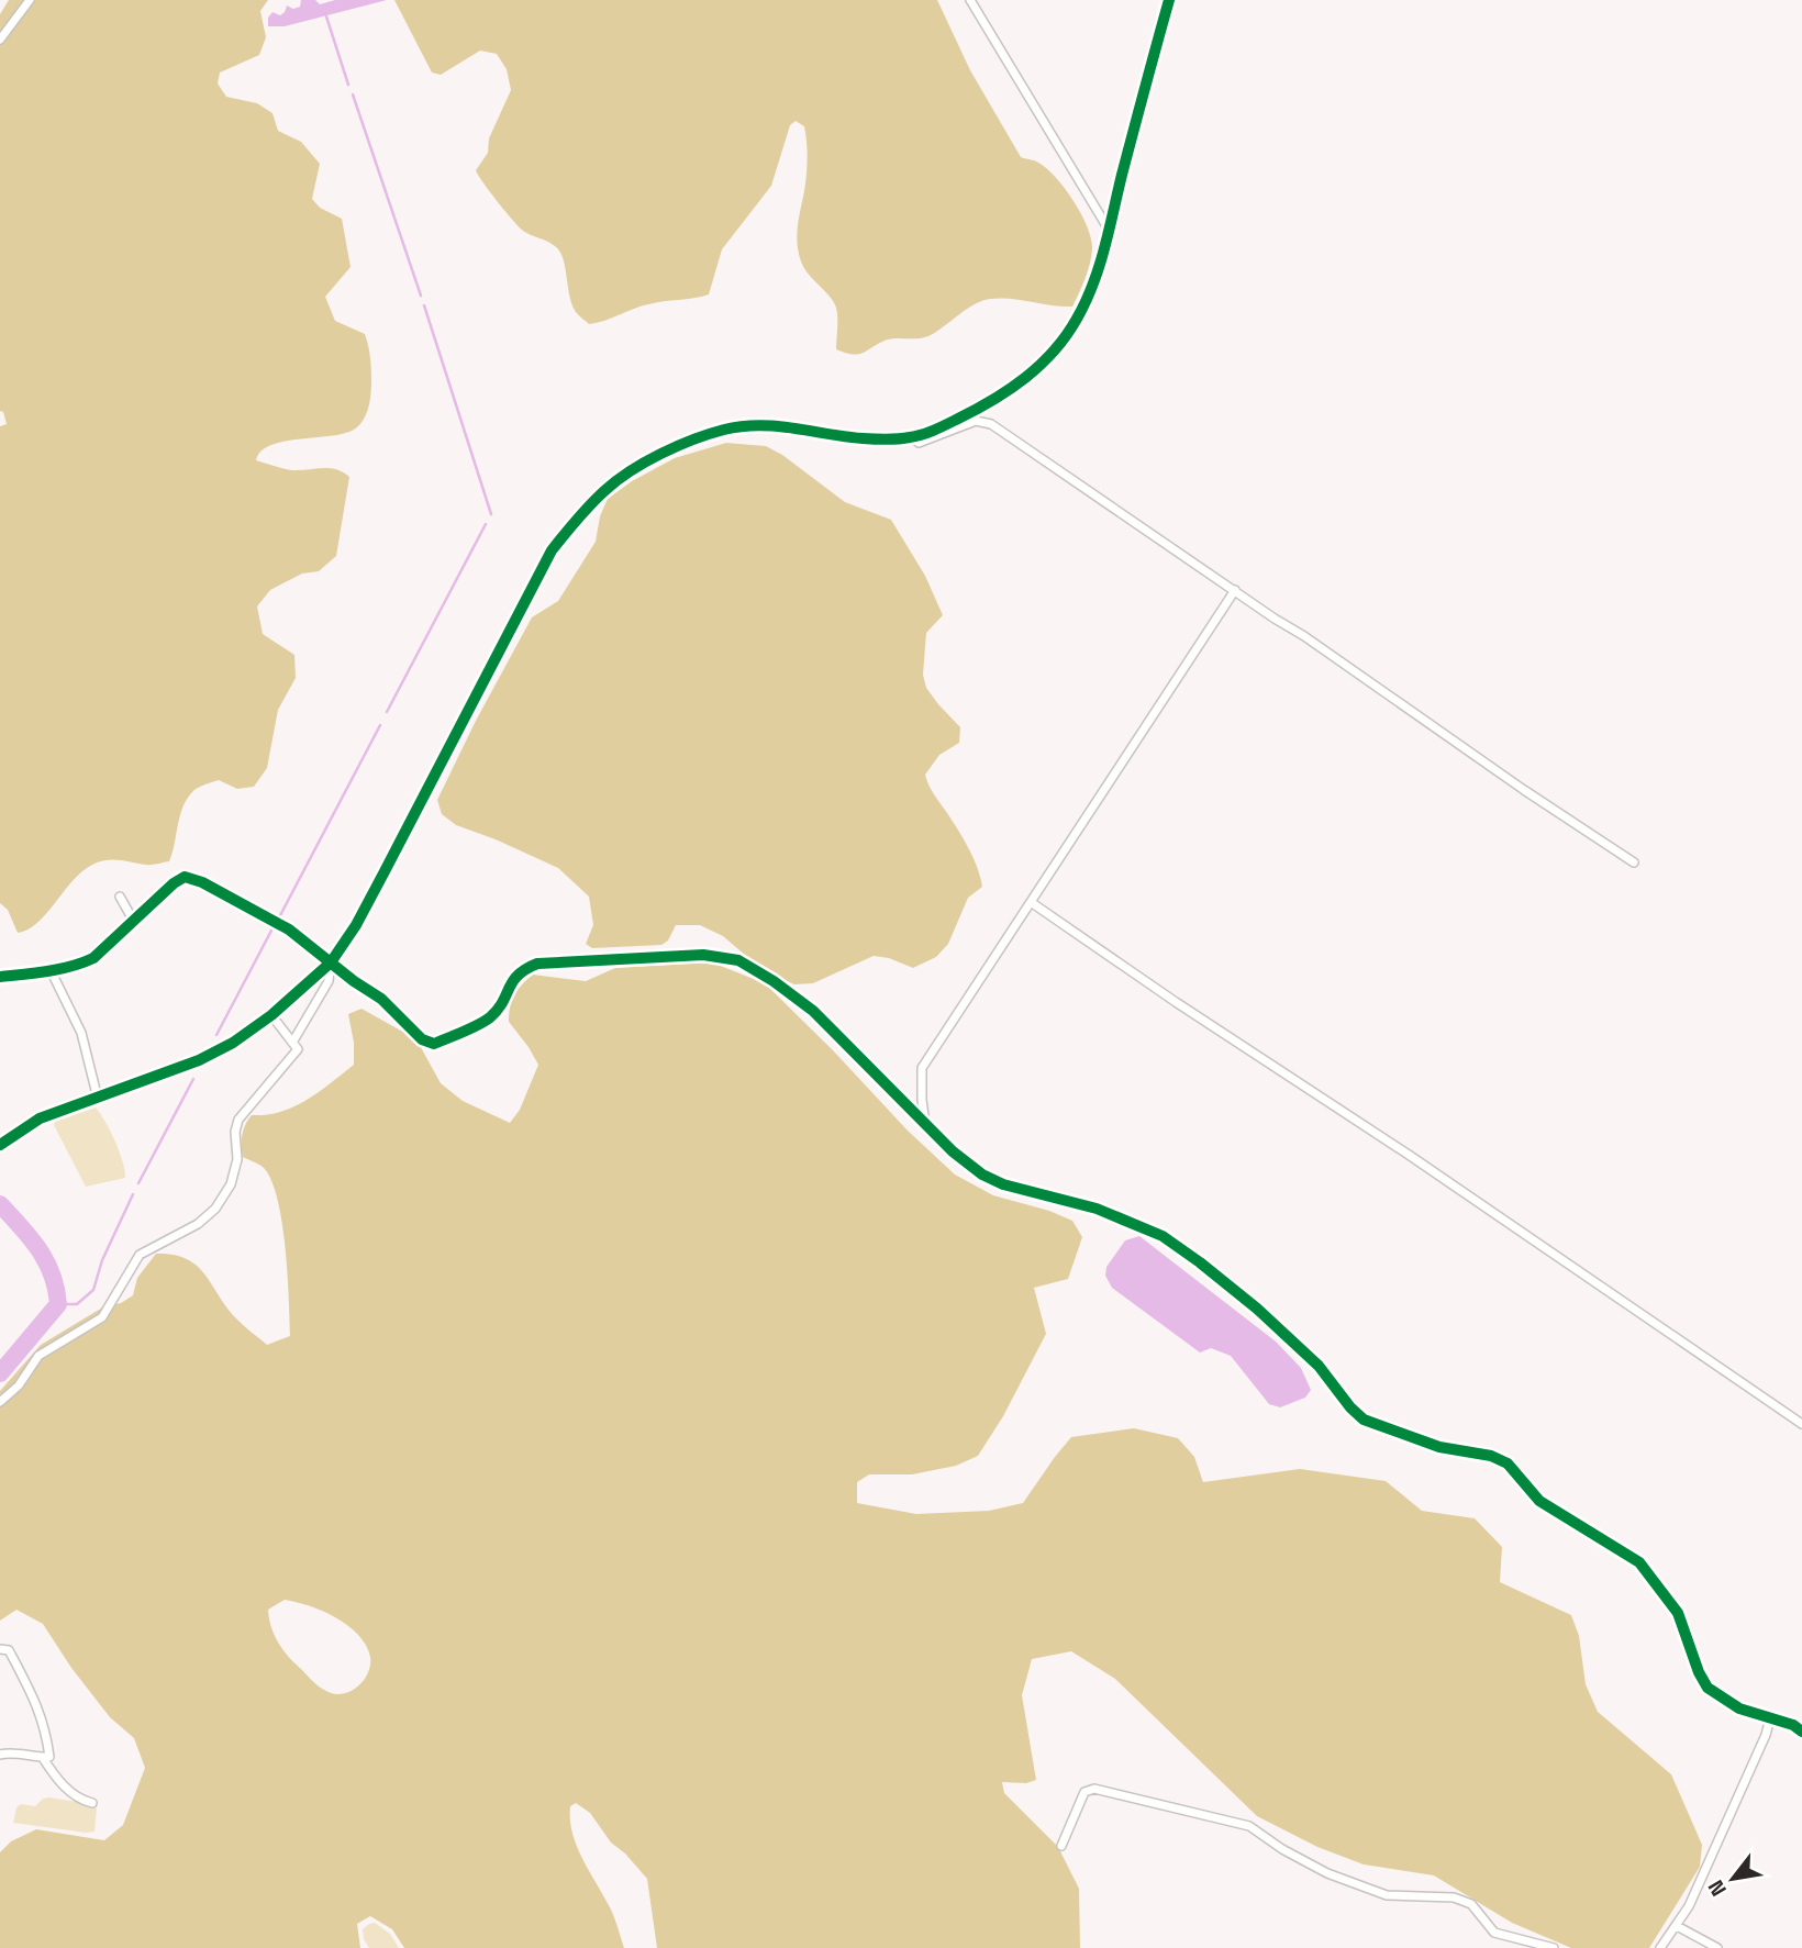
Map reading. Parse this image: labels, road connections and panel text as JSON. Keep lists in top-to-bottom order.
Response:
{
  "north": "bottom left"
}
